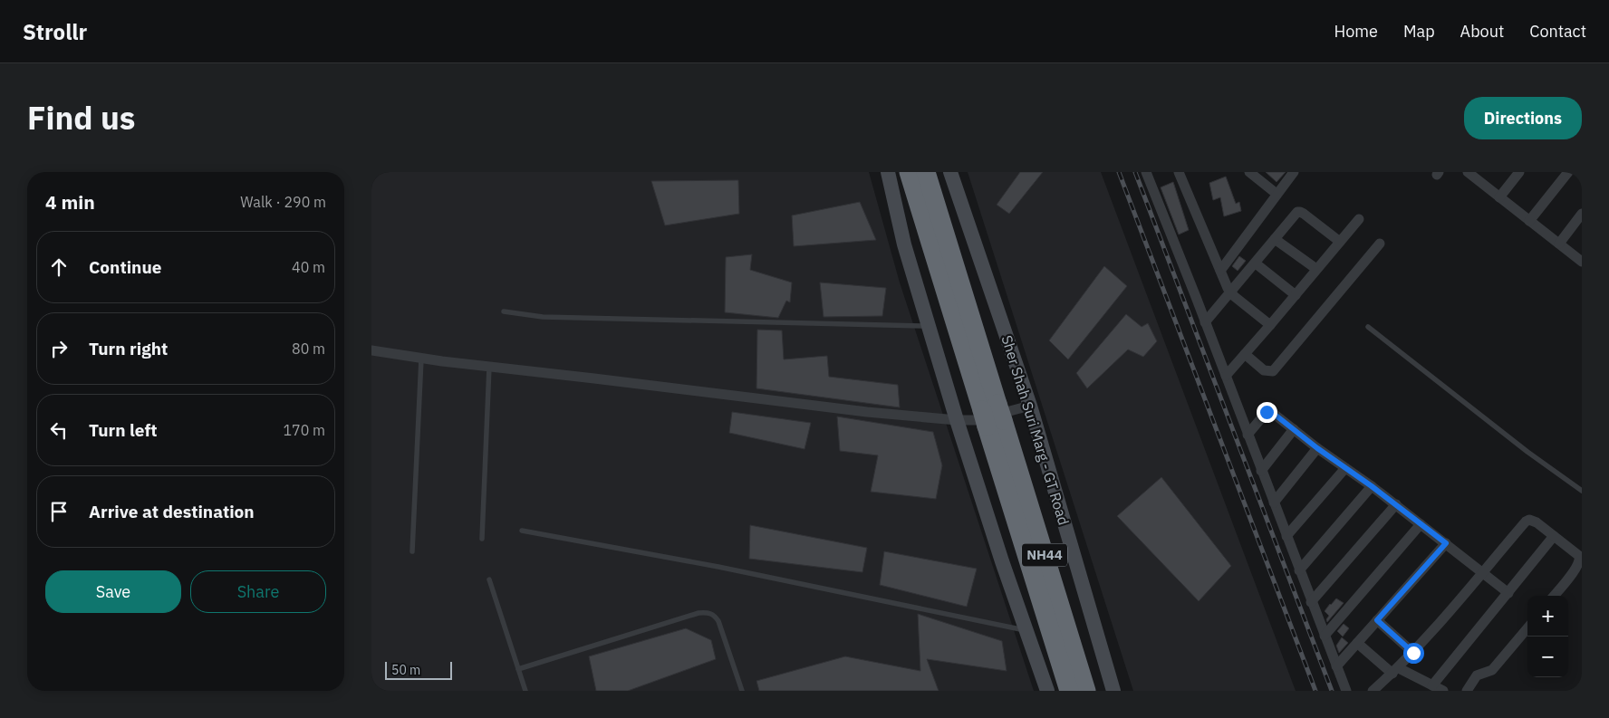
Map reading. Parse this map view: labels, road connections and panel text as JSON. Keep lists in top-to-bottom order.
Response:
{
  "streets": {
    "highway": ["Sher Shah Suri Marg - GT Road", "NH44"]
  },
  "scale_bar": "50 m",
  "page": {
    "header": "Strollr",
    "nav": [
      "Home",
      "Map",
      "About",
      "Contact"
    ],
    "title": "Find us",
    "buttons": [
      "Directions",
      ["Save", "Share"]
    ],
    "heading": ["4 min", "Walk · 290 m"],
    "list": [
      ["Continue", "40 m"],
      ["Turn right", "80 m"],
      ["Turn left", "170 m"],
      "Arrive at destination"
    ],
    "map_buttons": ["+", "−"],
    "scale": "50 m"
  }
}
